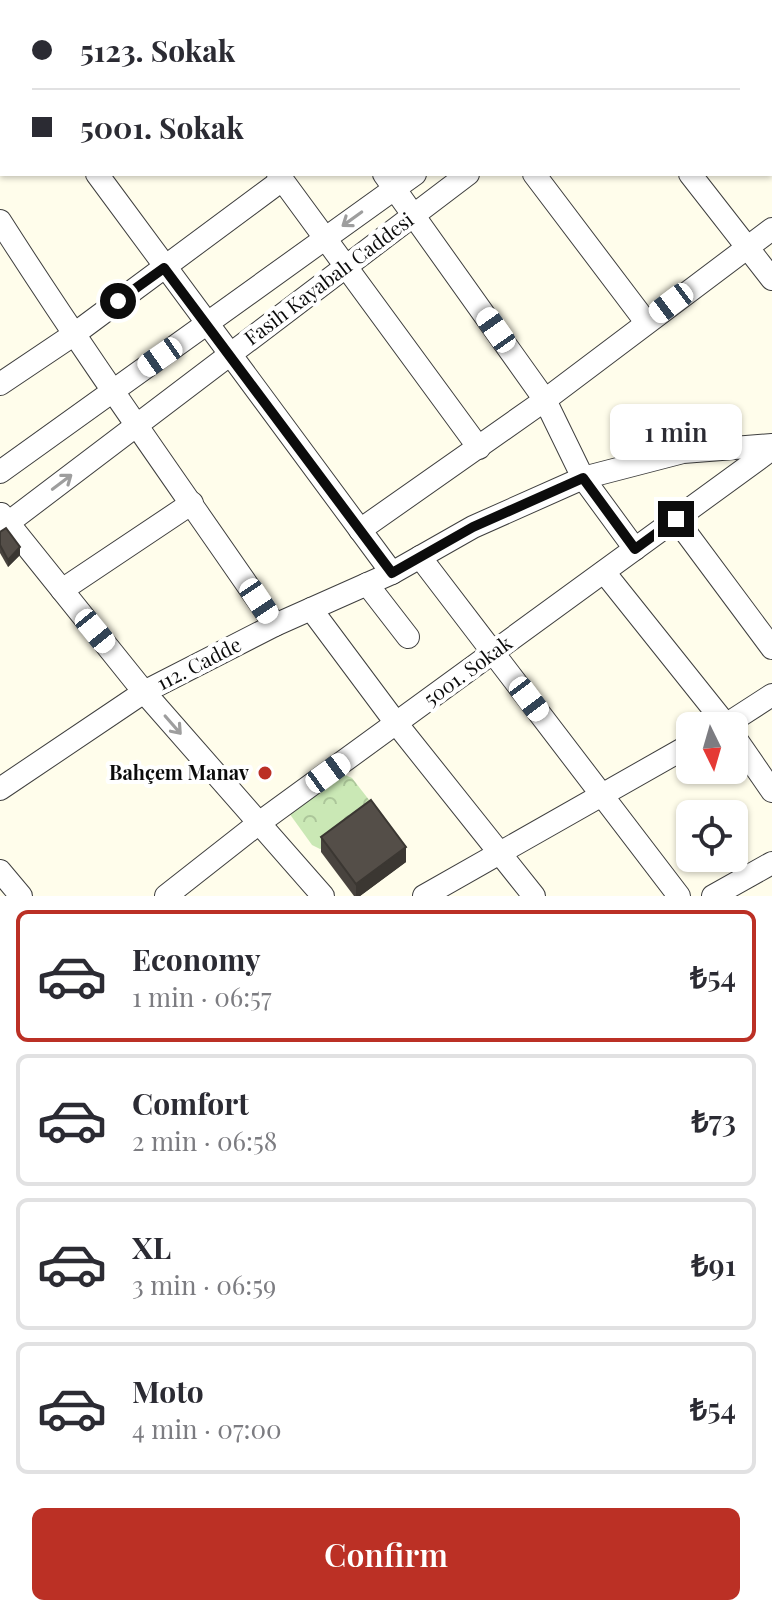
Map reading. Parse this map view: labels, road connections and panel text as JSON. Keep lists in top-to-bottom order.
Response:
{
  "streets": {
    "street": ["Fasih Kayabalı Caddesi", "112. Cadde", "5001. Sokak"]
  },
  "crossings": [
    ["112. Cadde", "5001. Sokak"]
  ],
  "places": ["Bahçem Manav"],
  "north": "bottom",
  "page": {
    "banner": ["5123. Sokak", "5001. Sokak"],
    "bubble": "1 min",
    "list": [
      {
        "name": "Economy",
        "note": "1 min · 06:57",
        "value": "₺54"
      },
      {
        "name": "Comfort",
        "note": "2 min · 06:58",
        "value": "₺73"
      },
      {
        "name": "XL",
        "note": "3 min · 06:59",
        "value": "₺91"
      },
      {
        "name": "Moto",
        "note": "4 min · 07:00",
        "value": "₺54"
      }
    ],
    "buttons": "Confirm"
  }
}
